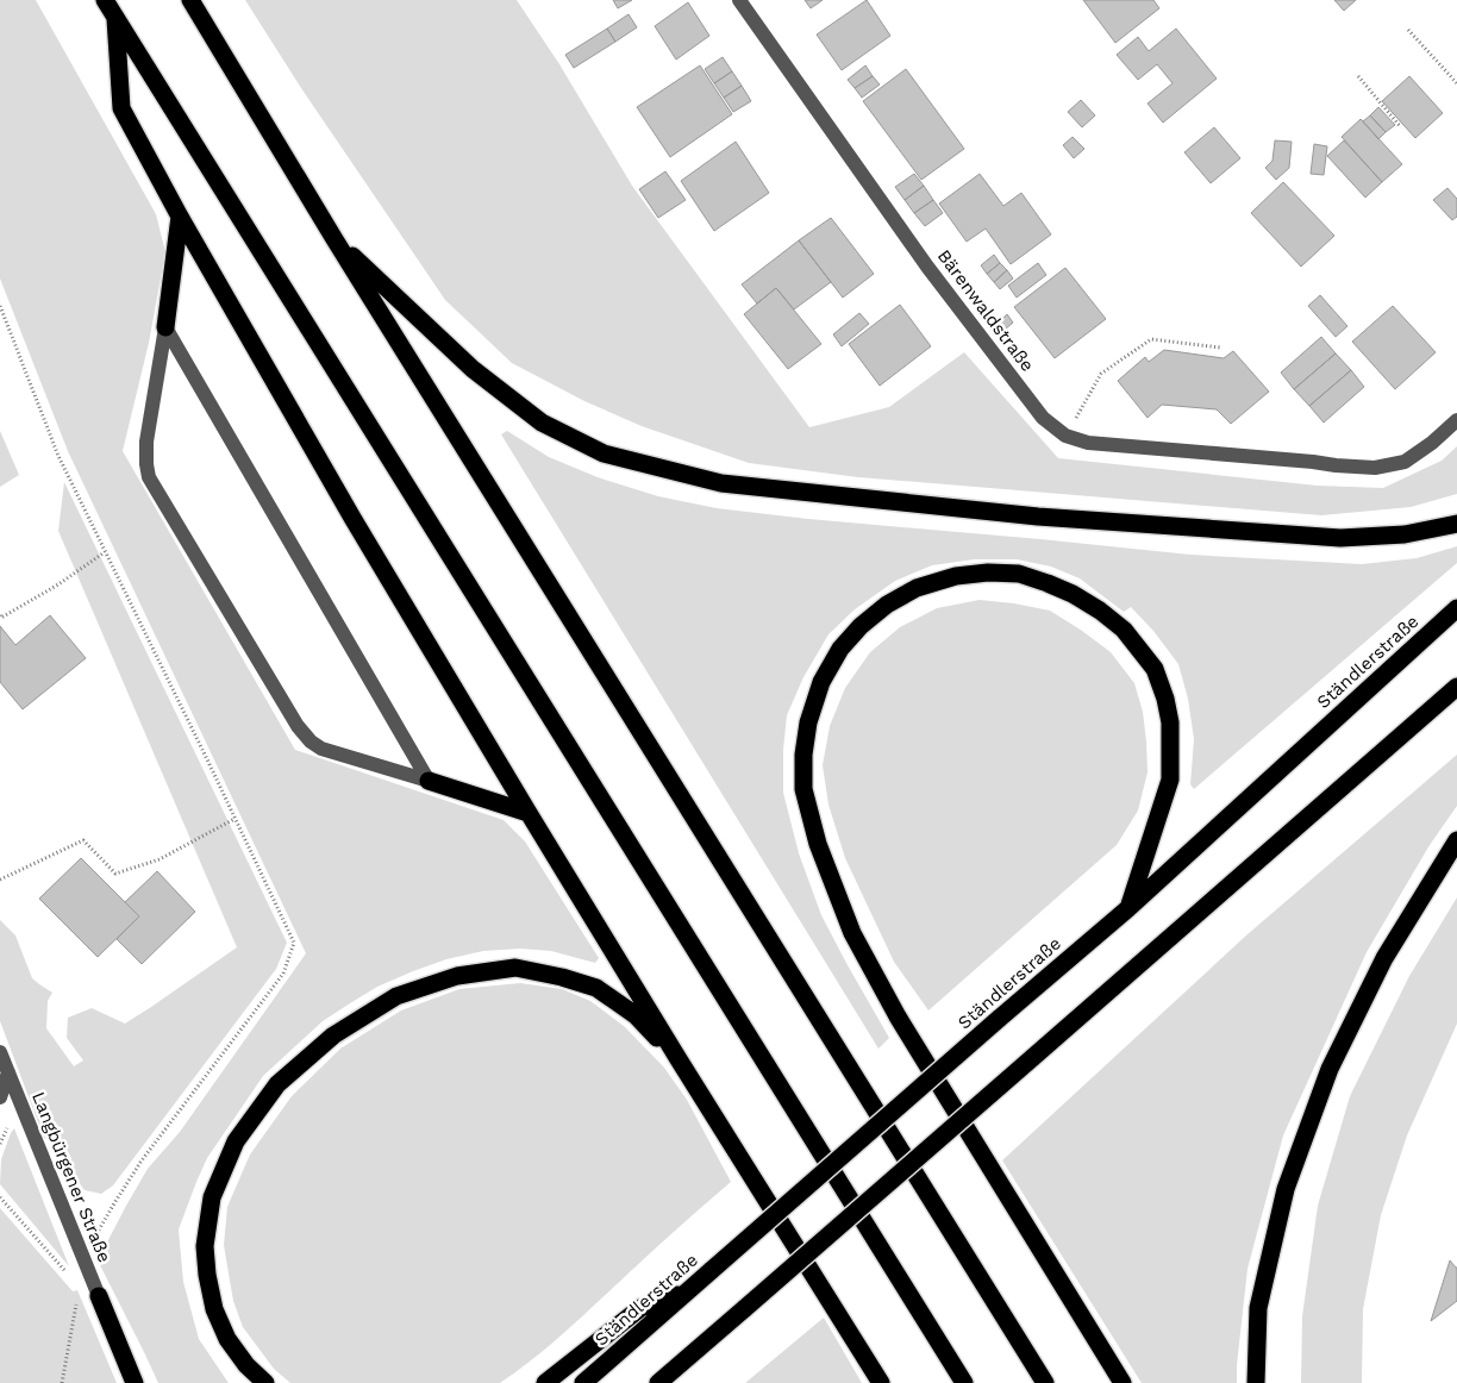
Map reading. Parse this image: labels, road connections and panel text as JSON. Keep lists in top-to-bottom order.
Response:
{
  "streets": {
    "highway": ["Ständlerstraße"],
    "street": ["Bärenwaldstraße", "Langbürgener Straße"]
  }
}
